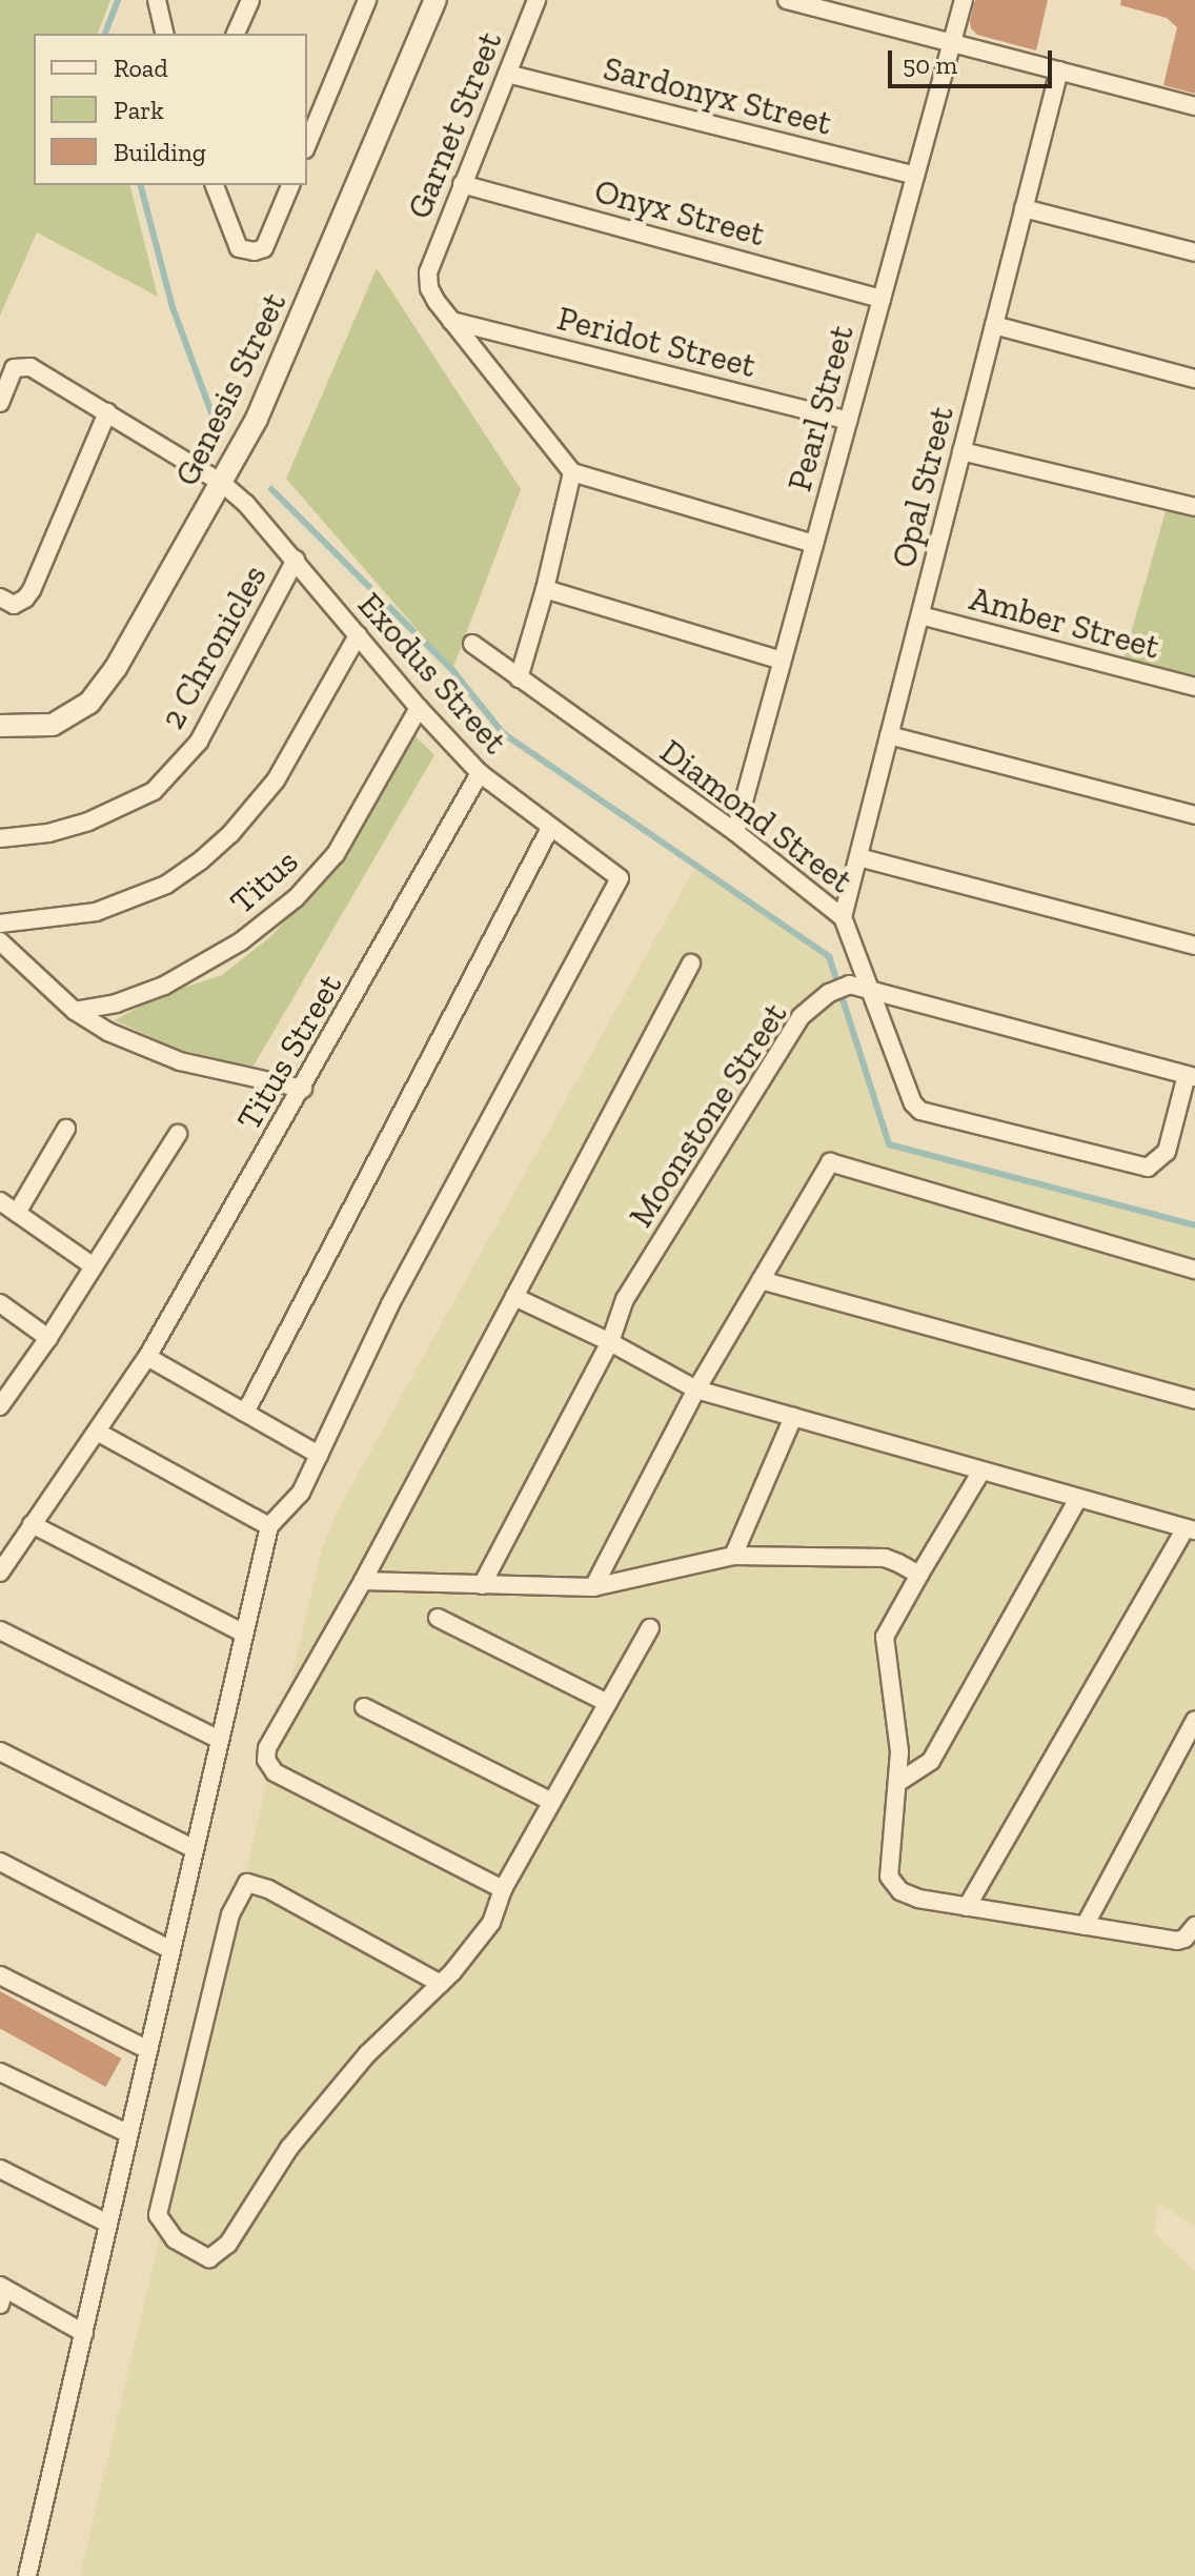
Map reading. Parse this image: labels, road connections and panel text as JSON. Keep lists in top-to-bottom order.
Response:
{
  "streets": {
    "street": [
      "Sardonyx Street",
      "Garnet Street",
      "Onyx Street",
      "Peridot Street",
      "Genesis Street",
      "Pearl Street",
      "Opal Street",
      "Amber Street",
      "2 Chronicles",
      "Exodus Street",
      "Diamond Street",
      "Titus",
      "Titus Street",
      "Moonstone Street"
    ]
  },
  "crossings": [
    ["Sardonyx Street", "Garnet Street"],
    ["Sardonyx Street", "Pearl Street"],
    ["Garnet Street", "Onyx Street"],
    ["Garnet Street", "Peridot Street"],
    ["Onyx Street", "Pearl Street"],
    ["Peridot Street", "Pearl Street"],
    ["Genesis Street", "Exodus Street"],
    ["Pearl Street", "Diamond Street"],
    ["Opal Street", "Amber Street"],
    ["Opal Street", "Diamond Street"],
    ["2 Chronicles", "Exodus Street"],
    ["Exodus Street", "Titus"],
    ["Exodus Street", "Titus Street"],
    ["Diamond Street", "Moonstone Street"]
  ],
  "legend": ["Road", "Park", "Building"],
  "scale_bar": "50 m"
}
